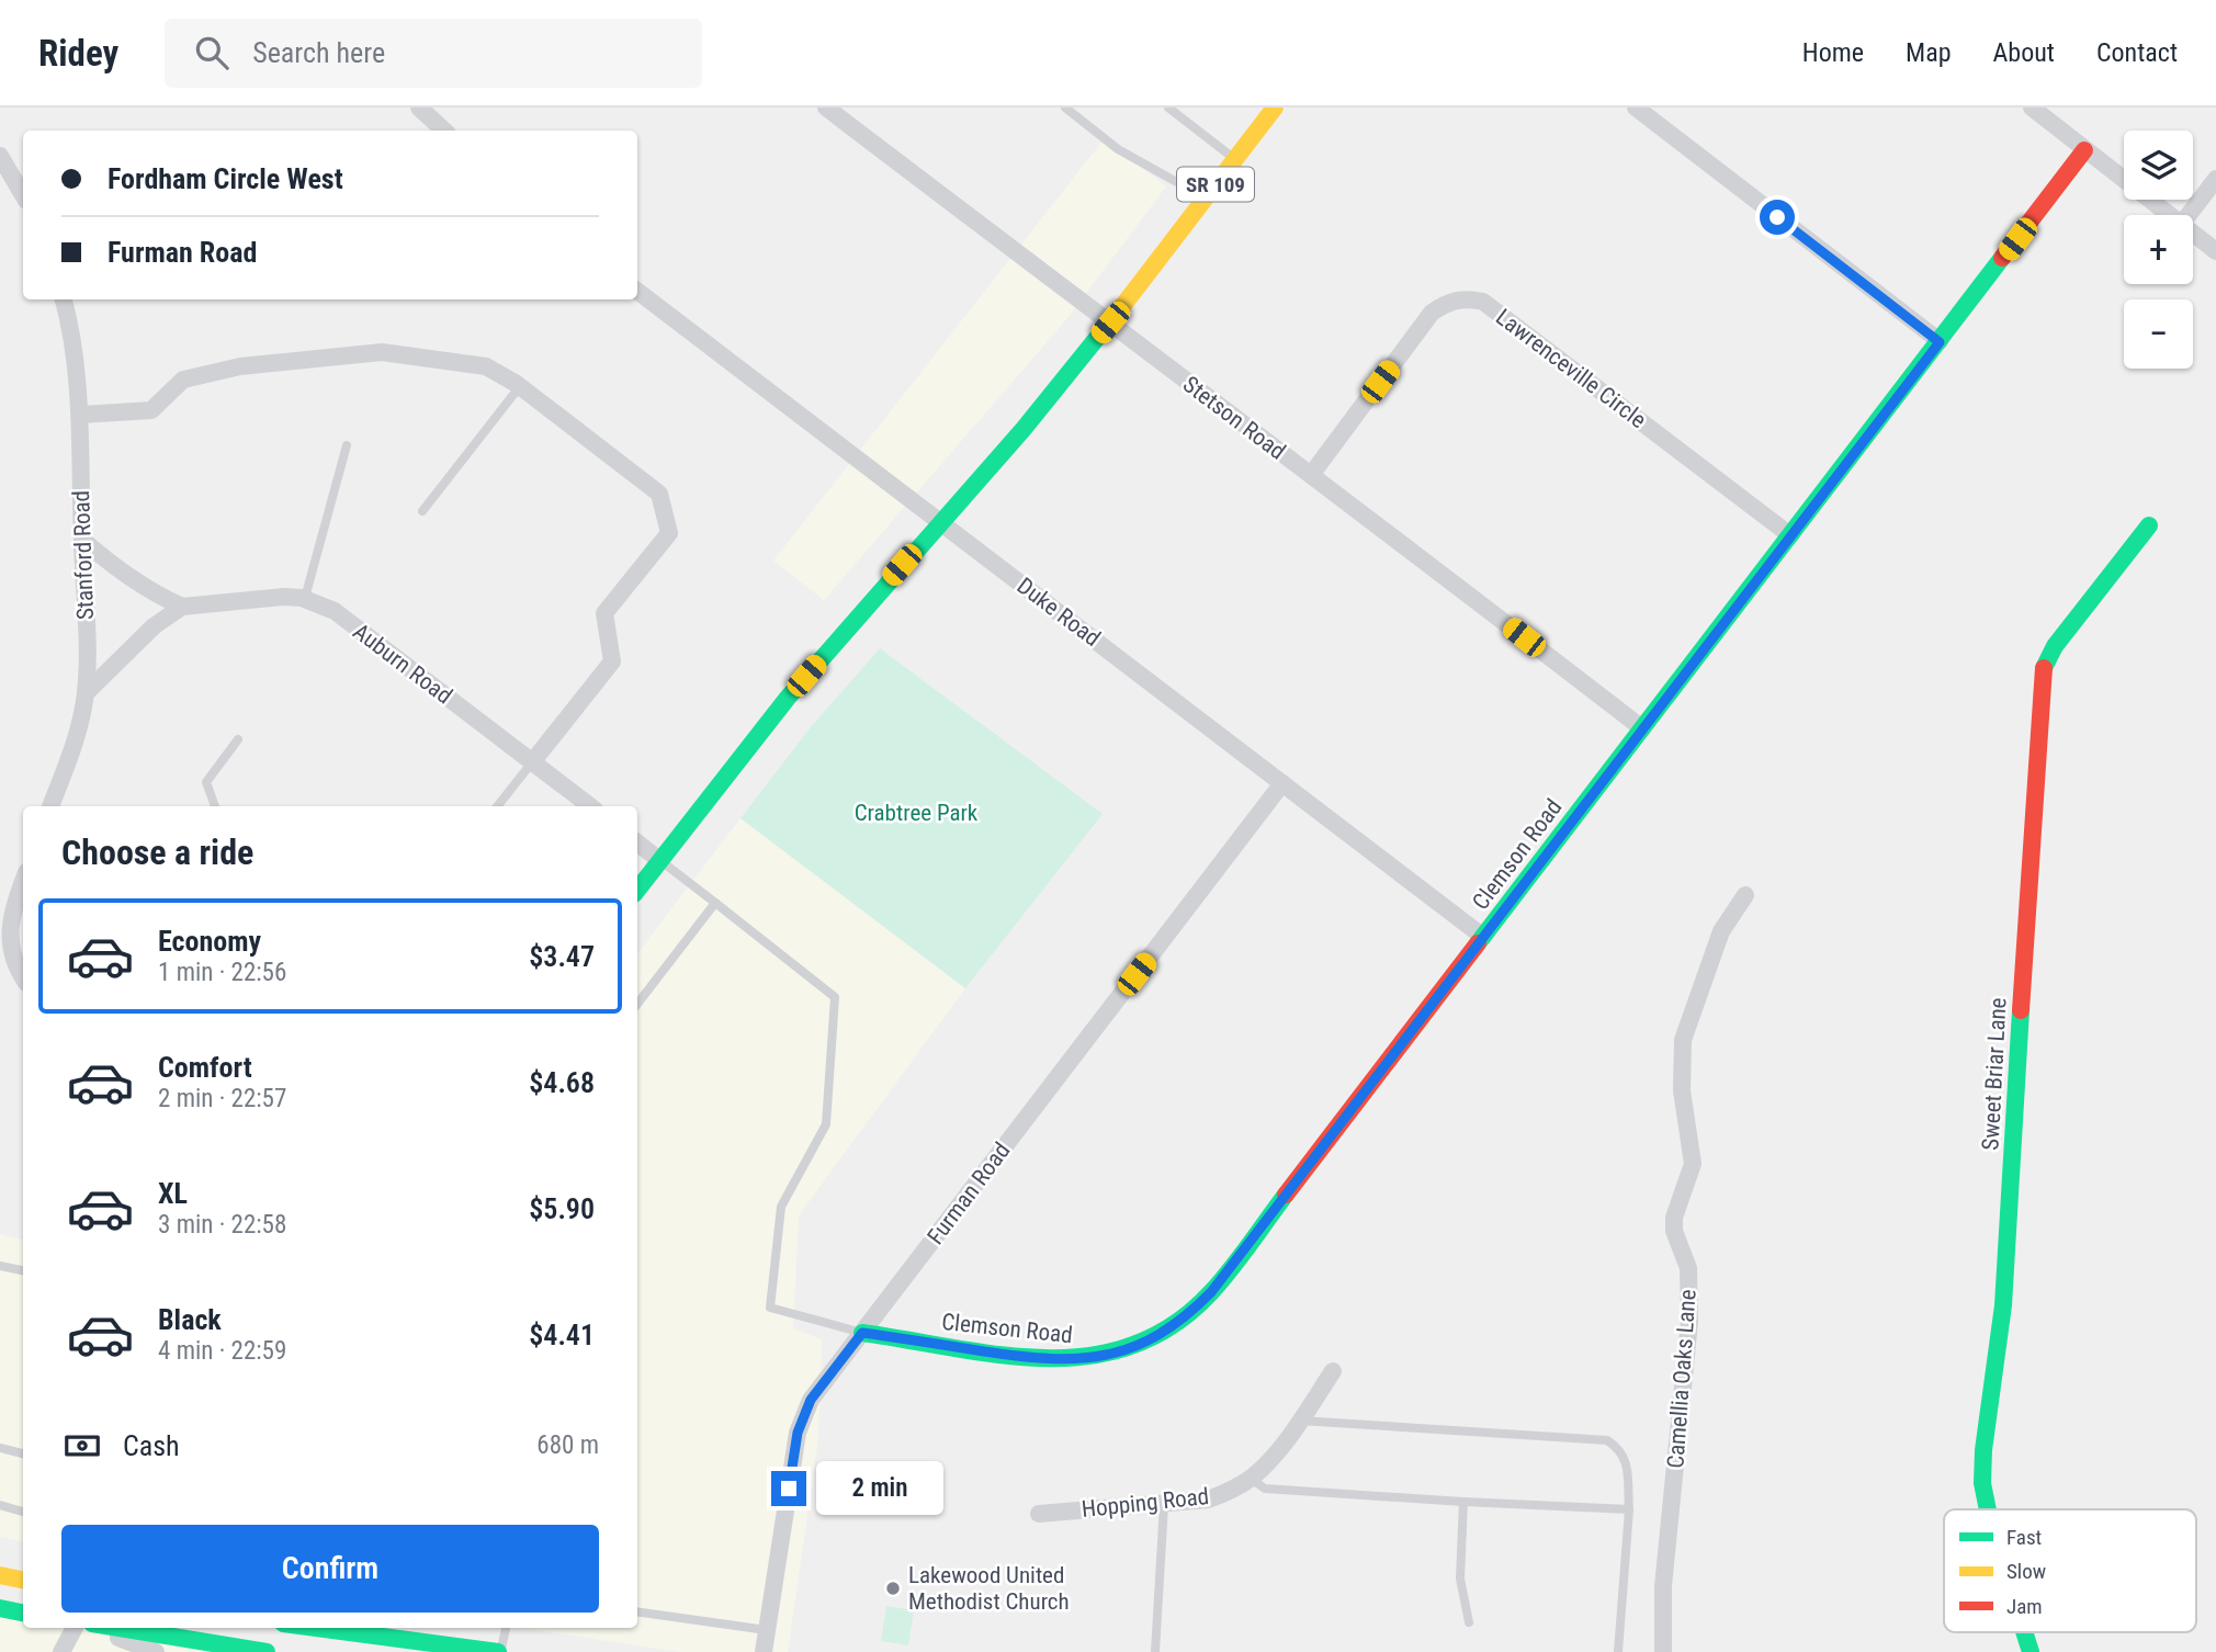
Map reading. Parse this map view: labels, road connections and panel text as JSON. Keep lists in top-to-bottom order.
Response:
{
  "streets": {
    "street": [
      "SR 109",
      "Lawrenceville Circle",
      "Stetson Road",
      "Stanford Road",
      "Duke Road",
      "Auburn Road",
      "Clemson Road",
      "Sweet Briar Lane",
      "Furman Road",
      "Camellia Oaks Lane",
      "Hopping Road"
    ]
  },
  "crossings": [
    ["SR 109", "Stetson Road"],
    ["SR 109", "Duke Road"],
    ["Lawrenceville Circle", "Stetson Road"],
    ["Lawrenceville Circle", "Clemson Road"],
    ["Stetson Road", "Clemson Road"],
    ["Duke Road", "Clemson Road"],
    ["Duke Road", "Furman Road"],
    ["Clemson Road", "Furman Road"]
  ],
  "parks": ["Crabtree Park"],
  "places": ["Lakewood United Methodist Church"],
  "legend": ["Fast", "Slow", "Jam"],
  "page": {
    "header": "Ridey",
    "search": "Search here",
    "nav": [
      "Home",
      "Map",
      "About",
      "Contact"
    ],
    "map_buttons": ["+", "−"],
    "banner": ["Fordham Circle West", "Furman Road"],
    "heading": "Choose a ride",
    "list": [
      {
        "name": "Economy",
        "note": "1 min · 22:56",
        "value": "$3.47"
      },
      {
        "name": "Comfort",
        "note": "2 min · 22:57",
        "value": "$4.68"
      },
      {
        "name": "XL",
        "note": "3 min · 22:58",
        "value": "$5.90"
      },
      {
        "name": "Black",
        "note": "4 min · 22:59",
        "value": "$4.41"
      }
    ],
    "pay": ["Cash", "680 m"],
    "bubble": "2 min",
    "buttons": "Confirm"
  }
}
